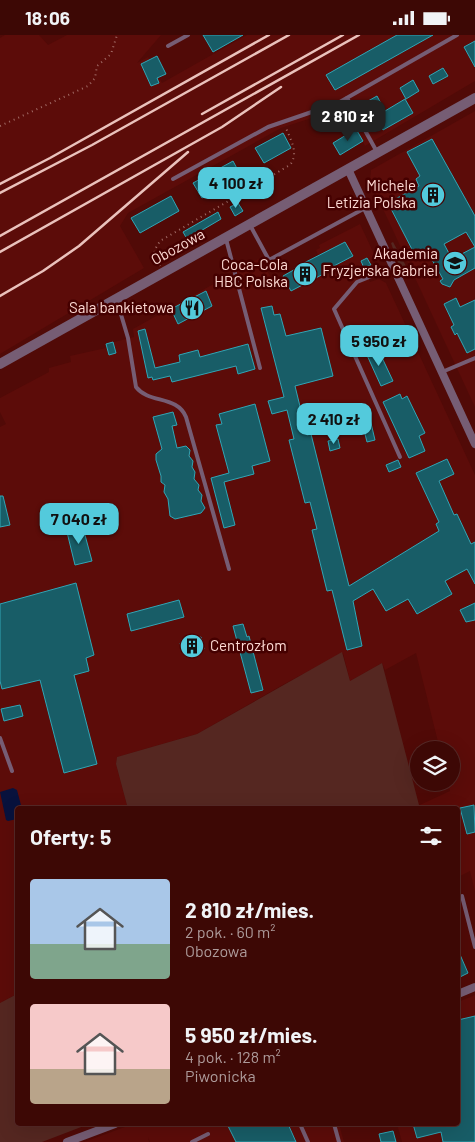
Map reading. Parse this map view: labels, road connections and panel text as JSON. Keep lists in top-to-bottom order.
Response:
{
  "streets": {
    "street": ["Obozowa"]
  },
  "places": {
    "building": ["Michele Letizia Polska", "Coca-Cola HBC Polska", "Centrozłom"],
    "school or university": ["Akademia Fryzjerska Gabriel"],
    "restaurant": ["Sala bankietowa"]
  },
  "page": {
    "status": "18:06",
    "price": [
      "2 810 zł",
      "4 100 zł",
      "5 950 zł",
      "2 410 zł",
      "7 040 zł"
    ],
    "heading": "Oferty: 5",
    "list": [
      {
        "name": "2 810 zł/mies.",
        "note": "2 pok. · 60 m² · Obozowa"
      },
      {
        "name": "5 950 zł/mies.",
        "note": "4 pok. · 128 m² · Piwonicka"
      }
    ]
  }
}
